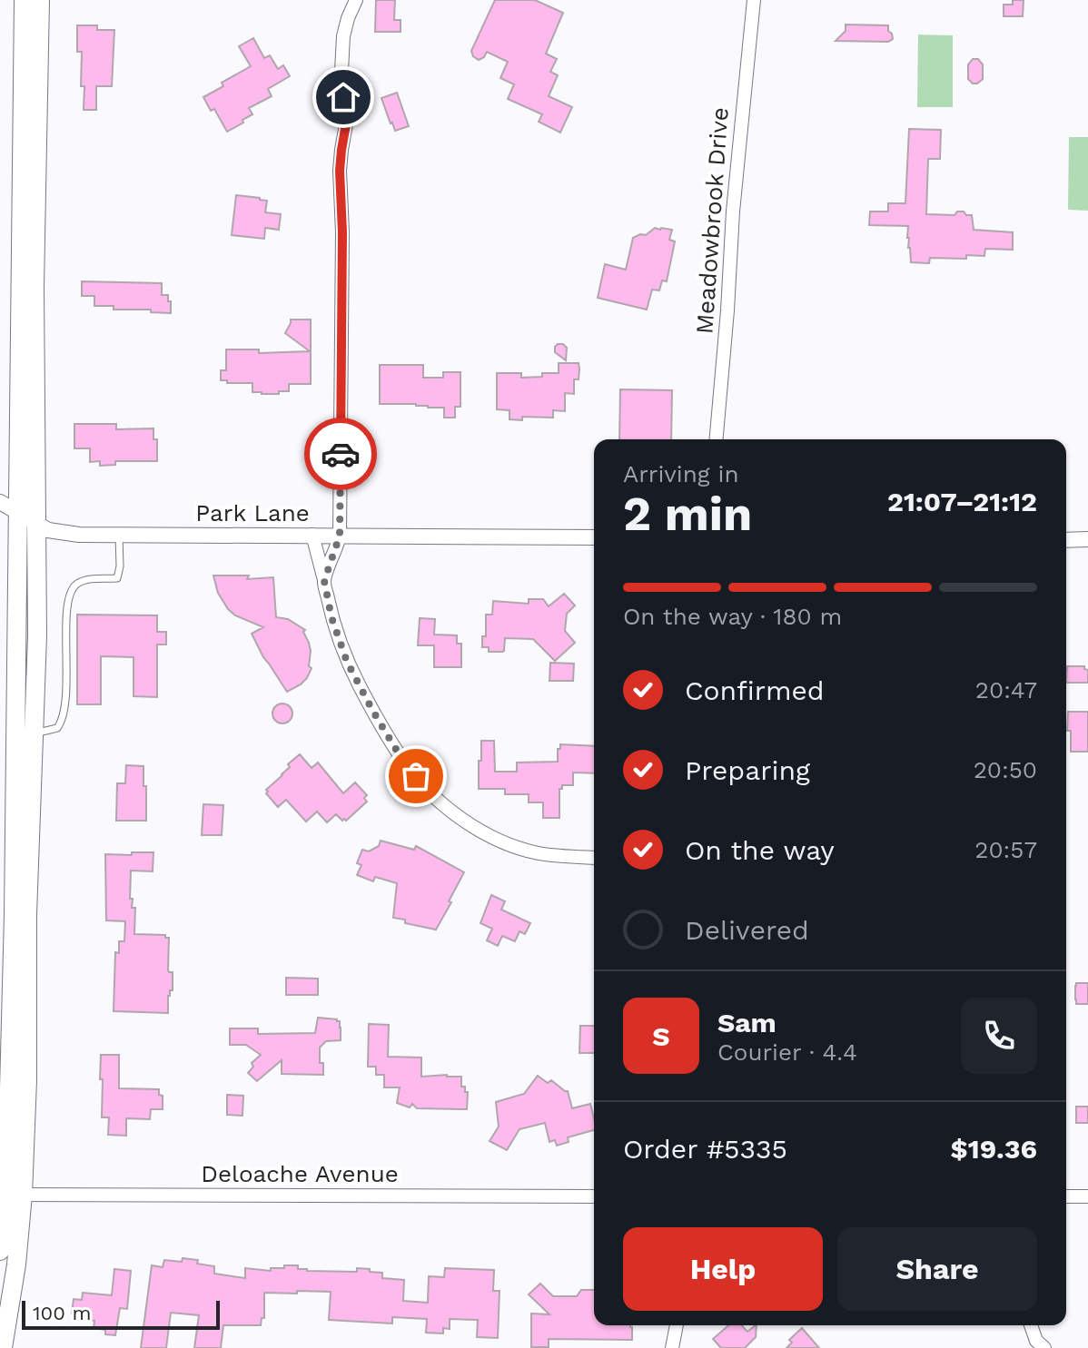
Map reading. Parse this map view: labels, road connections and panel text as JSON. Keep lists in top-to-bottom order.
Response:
{
  "streets": {
    "street": ["Meadowbrook Drive", "Park Lane", "Deloache Avenue"]
  },
  "scale_bar": "100 m",
  "page": {
    "heading": ["2 min", "Arriving in", "21:07–21:12"],
    "panel": [
      "Sam",
      "Courier · 4.4",
      "Order #5335",
      "$19.36"
    ],
    "bar": "On the way · 180 m",
    "list": [
      ["Confirmed", "20:47"],
      ["Preparing", "20:50"],
      ["On the way", "20:57"],
      "Delivered"
    ],
    "round": "S",
    "buttons": ["Help", "Share"],
    "scale": "100 m"
  }
}
